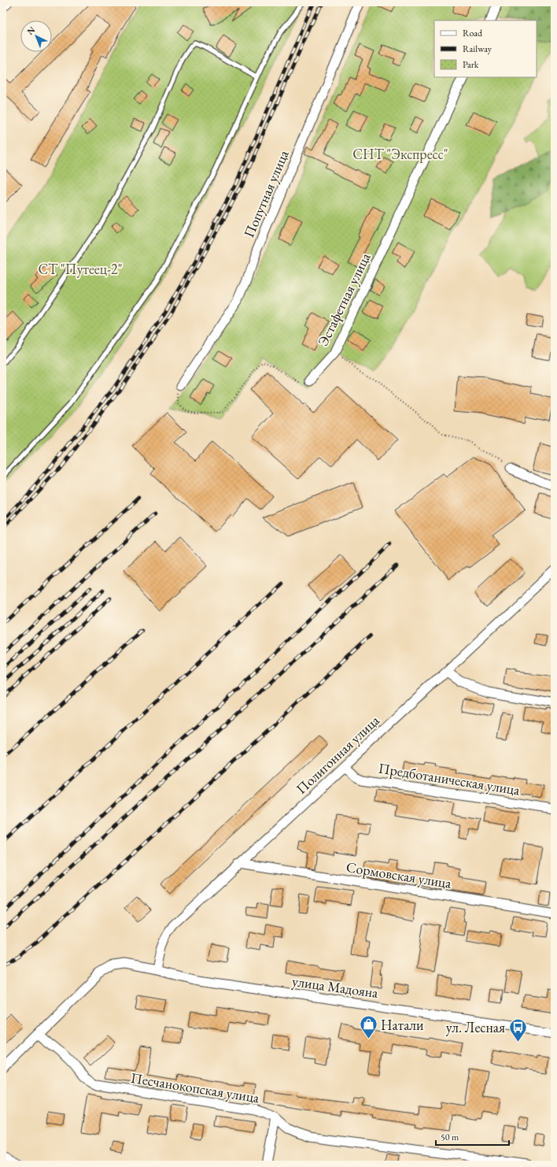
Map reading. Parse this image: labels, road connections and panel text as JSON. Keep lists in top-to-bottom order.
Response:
{
  "streets": {
    "street": [
      "Попутная улица",
      "Эстафетная улица",
      "Полигонная улица",
      "Предботаническая улица",
      "Сормовская улица",
      "улица Мадояна",
      "Песчанокопская улица"
    ]
  },
  "crossings": [
    ["Полигонная улица", "Предботаническая улица"],
    ["Полигонная улица", "Сормовская улица"],
    ["Полигонная улица", "улица Мадояна"],
    ["улица Мадояна", "Песчанокопская улица"]
  ],
  "parks": ["СНТ \"Экспресс\"", "СТ \"Путеец-2\""],
  "places": {
    "shop": ["Натали"],
    "bus stop": ["ул. Лесная"]
  },
  "legend": ["Road", "Railway", "Park"],
  "scale_bar": "50 m",
  "north": "top left"
}
